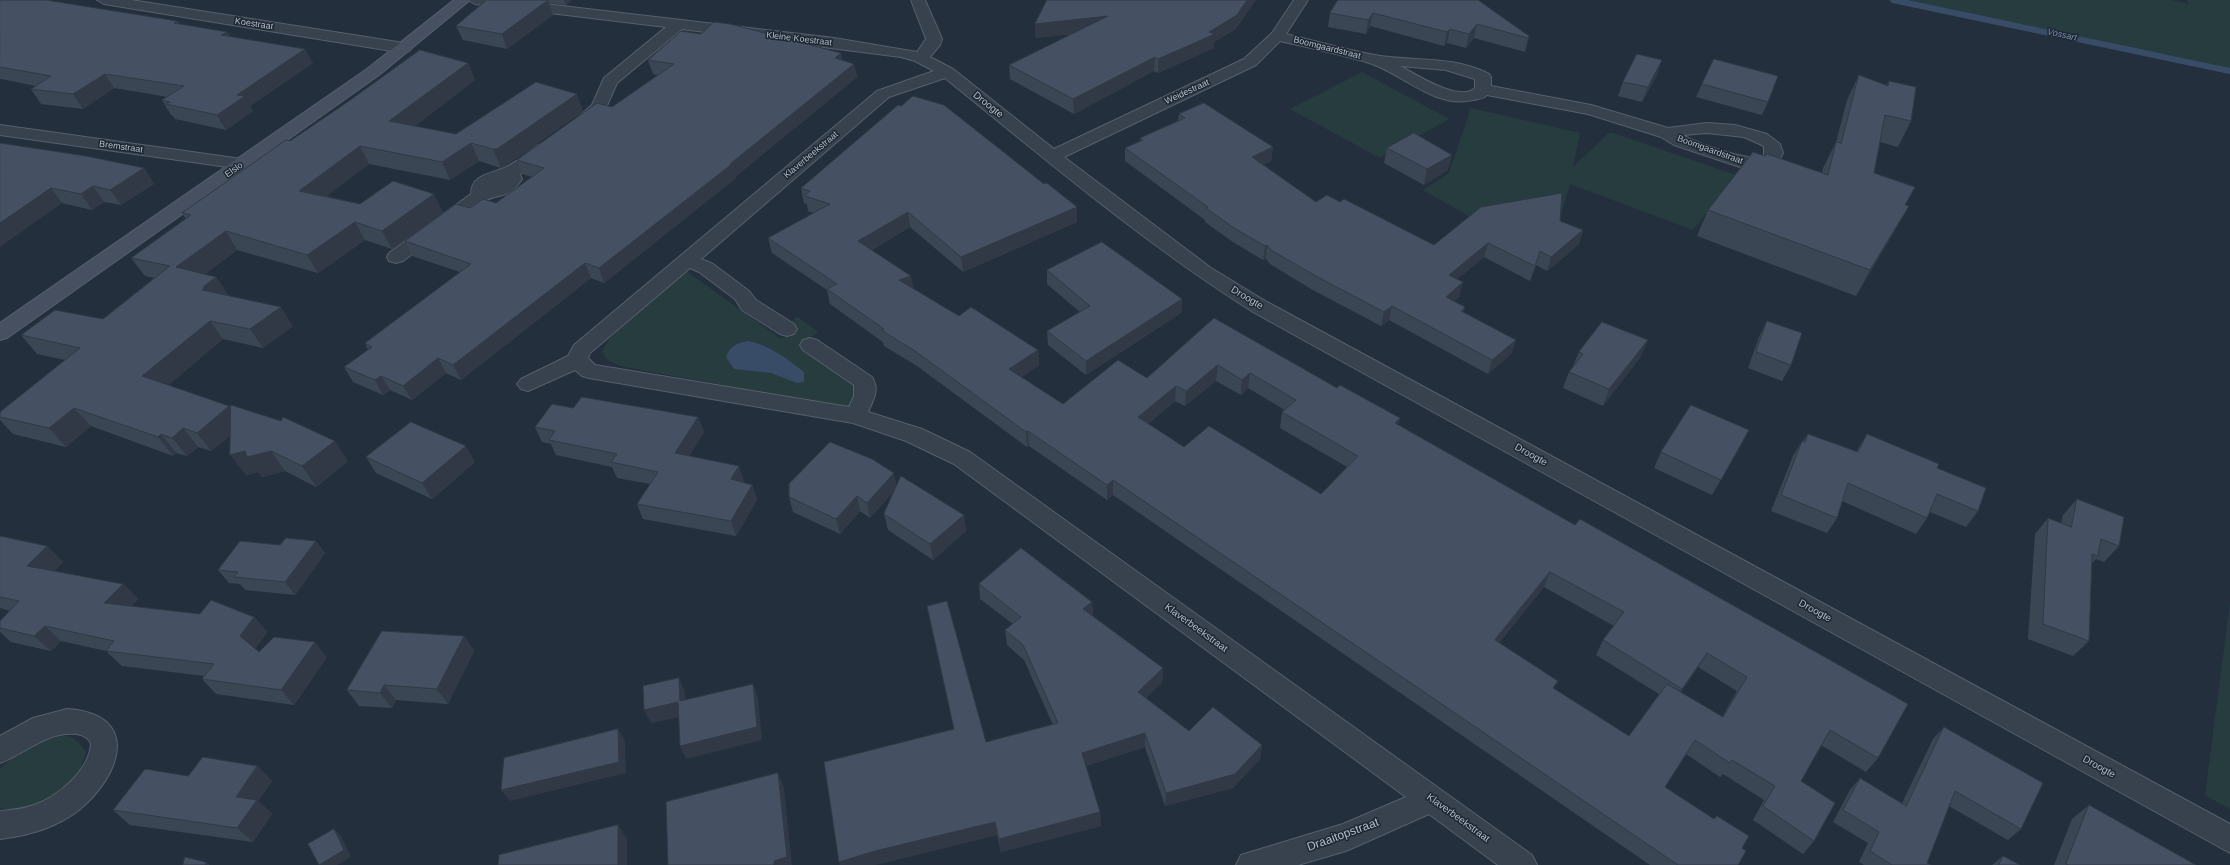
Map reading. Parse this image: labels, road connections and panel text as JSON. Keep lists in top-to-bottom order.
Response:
{
  "streets": {
    "street": [
      "Koestraat",
      "Kleine Koestraat",
      "Boomgaardstraat",
      "Weidestraat",
      "Droogte",
      "Bremstraat",
      "Klaverbeekstraat",
      "Elslo",
      "Draaitopstraat"
    ]
  },
  "crossings": [
    ["Koestraat", "Elslo"],
    ["Kleine Koestraat", "Droogte"],
    ["Boomgaardstraat", "Weidestraat"],
    ["Weidestraat", "Droogte"],
    ["Droogte", "Klaverbeekstraat"],
    ["Bremstraat", "Elslo"],
    ["Klaverbeekstraat", "Draaitopstraat"]
  ],
  "water": ["Vossart"]
}
